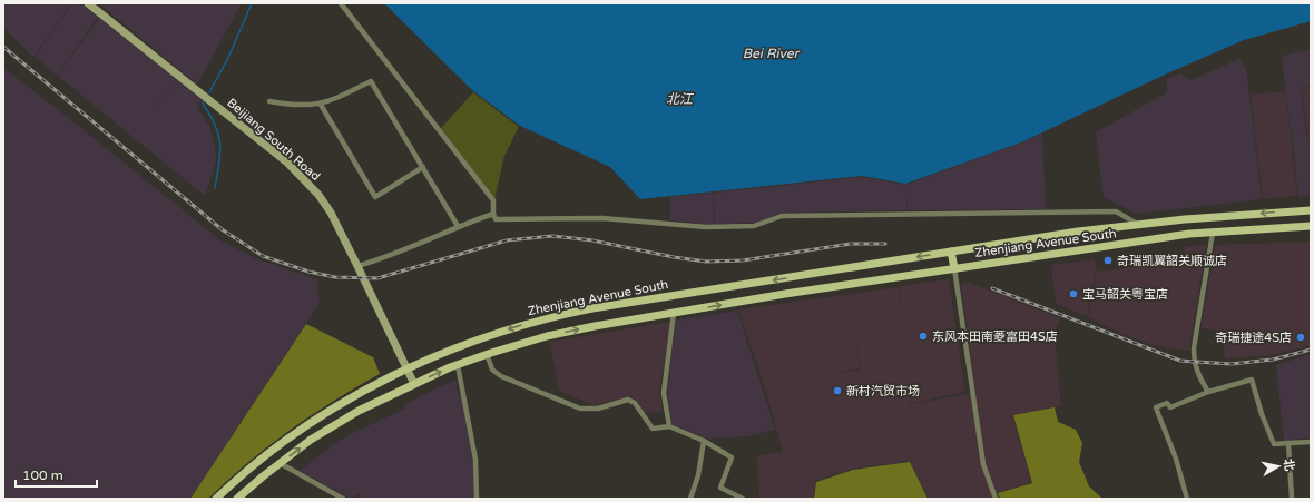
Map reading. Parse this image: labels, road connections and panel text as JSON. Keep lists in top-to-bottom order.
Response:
{
  "streets": {
    "main road": ["Zhenjiang Avenue South"],
    "street": ["Beijiang South Road"]
  },
  "crossings": [
    ["Beijiang South Road", "Zhenjiang Avenue South"]
  ],
  "water": ["Bei River", "北江"],
  "places": [
    "奇瑞凯翼韶关顺诚店",
    "宝马韶关粤宝店",
    "东风本田南菱富田4S店",
    "奇瑞捷途4S店",
    "新村汽贸市场"
  ],
  "scale_bar": "100 m",
  "north": "right"
}
